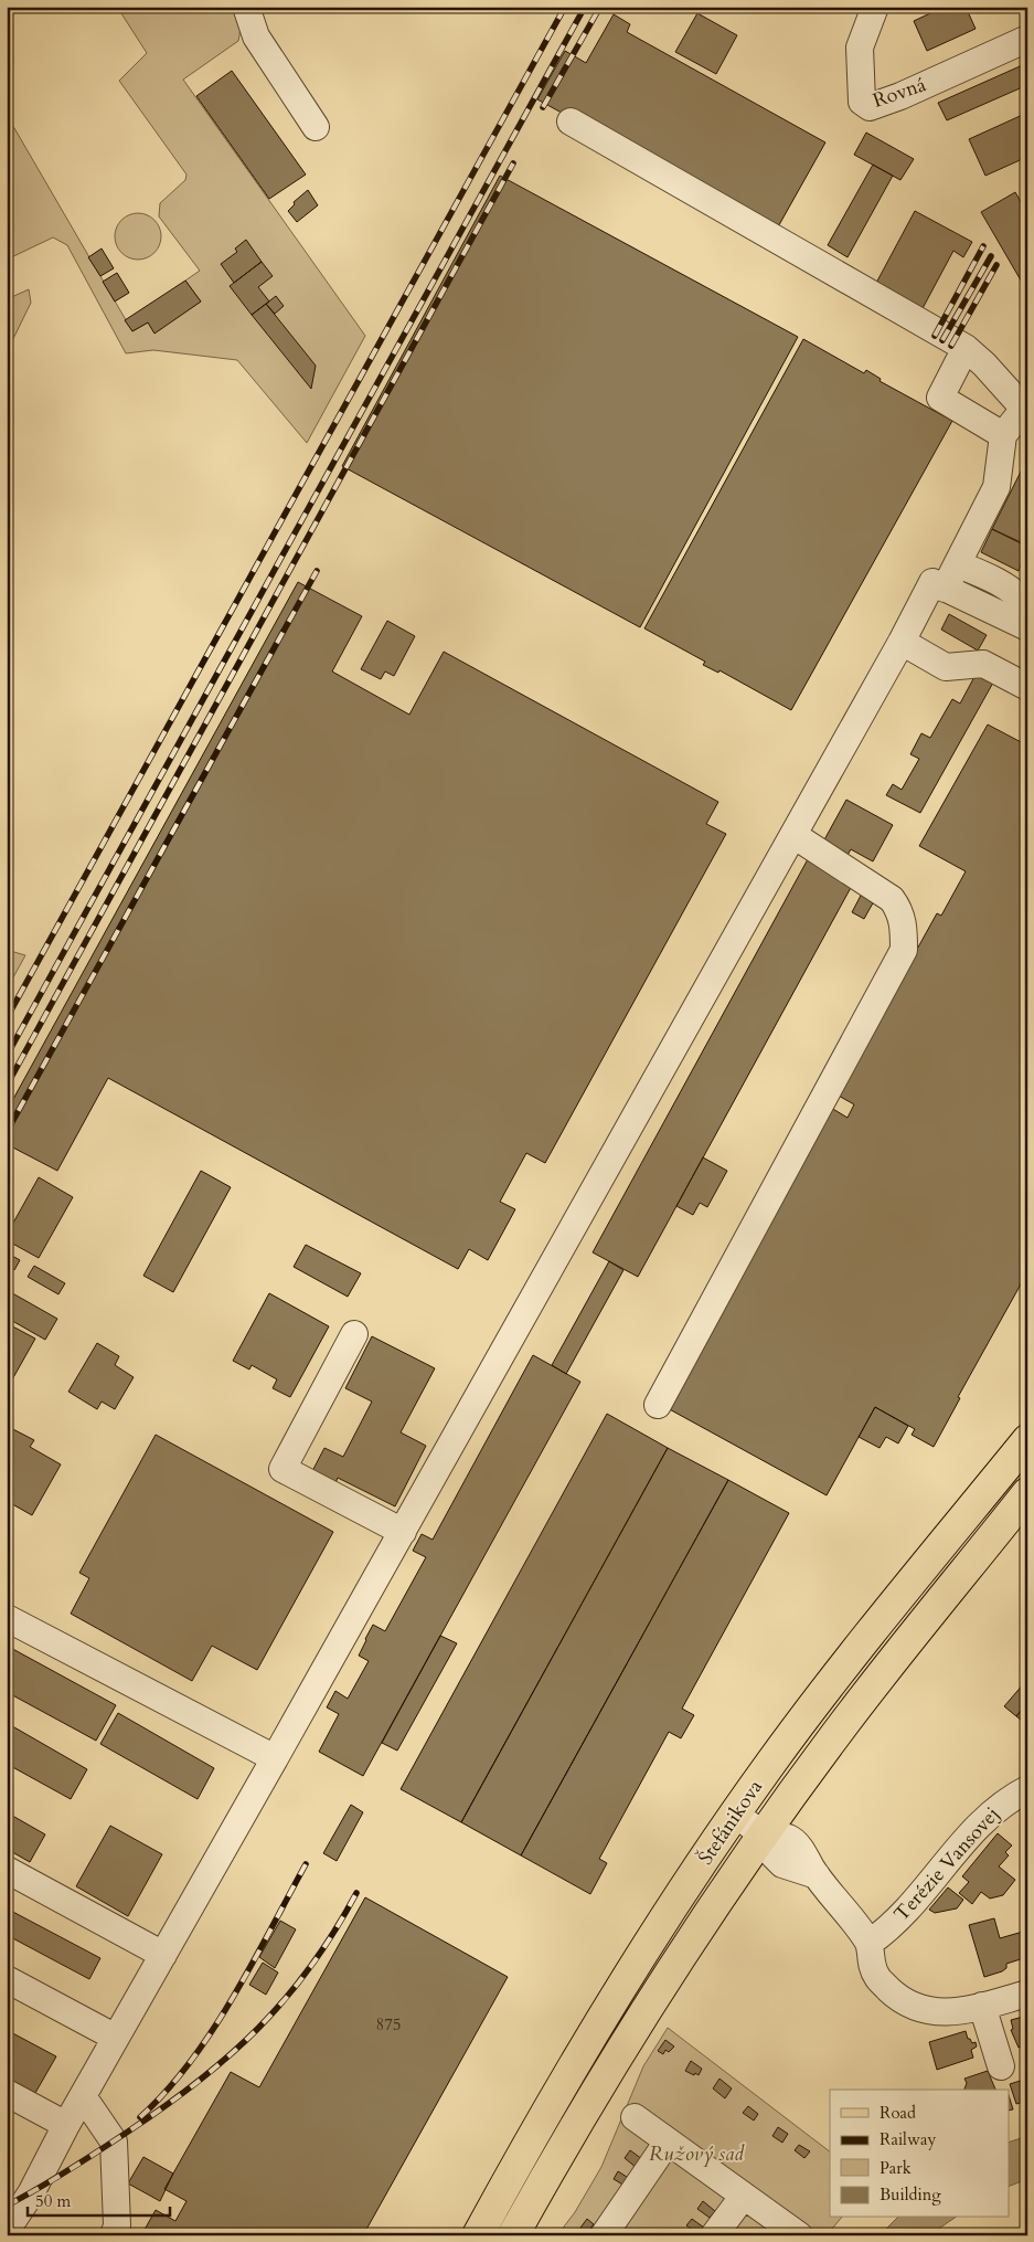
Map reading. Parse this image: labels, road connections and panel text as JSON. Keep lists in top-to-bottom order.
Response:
{
  "streets": {
    "main road": ["Štefánikova"],
    "street": ["Rovná", "Terézie Vansovej"]
  },
  "parks": ["Ružový sad"],
  "house_numbers": ["875"],
  "legend": [
    "Road",
    "Railway",
    "Park",
    "Building"
  ],
  "scale_bar": "50 m"
}
